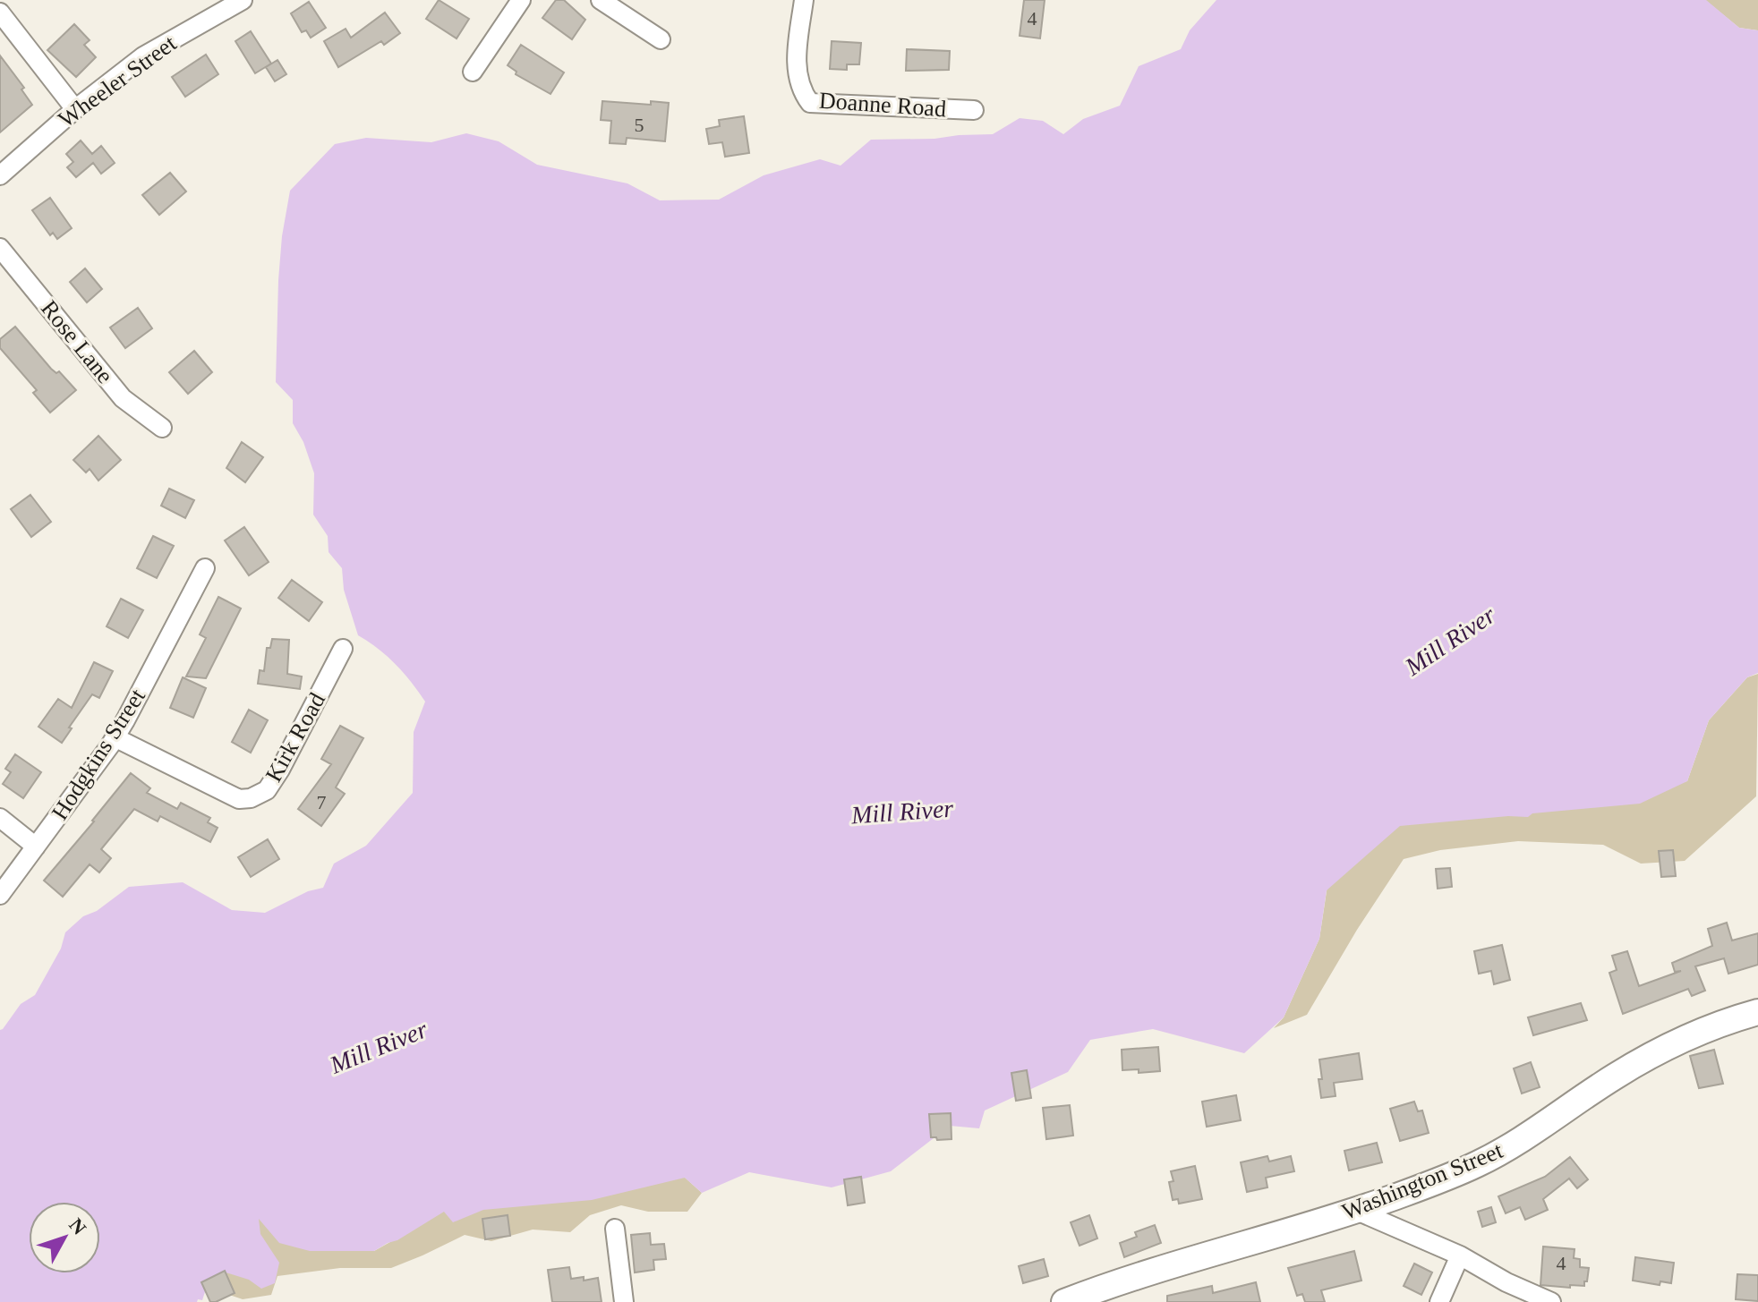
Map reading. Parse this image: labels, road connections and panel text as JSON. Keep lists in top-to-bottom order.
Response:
{
  "streets": {
    "main road": ["Washington Street"],
    "street": [
      "Wheeler Street",
      "Doanne Road",
      "Rose Lane",
      "Kirk Road",
      "Hodgkins Street"
    ]
  },
  "crossings": [
    ["Kirk Road", "Hodgkins Street"]
  ],
  "water": ["Mill River"],
  "house_numbers": [
    "4",
    "5",
    "7",
    "4"
  ],
  "north": "top right"
}
